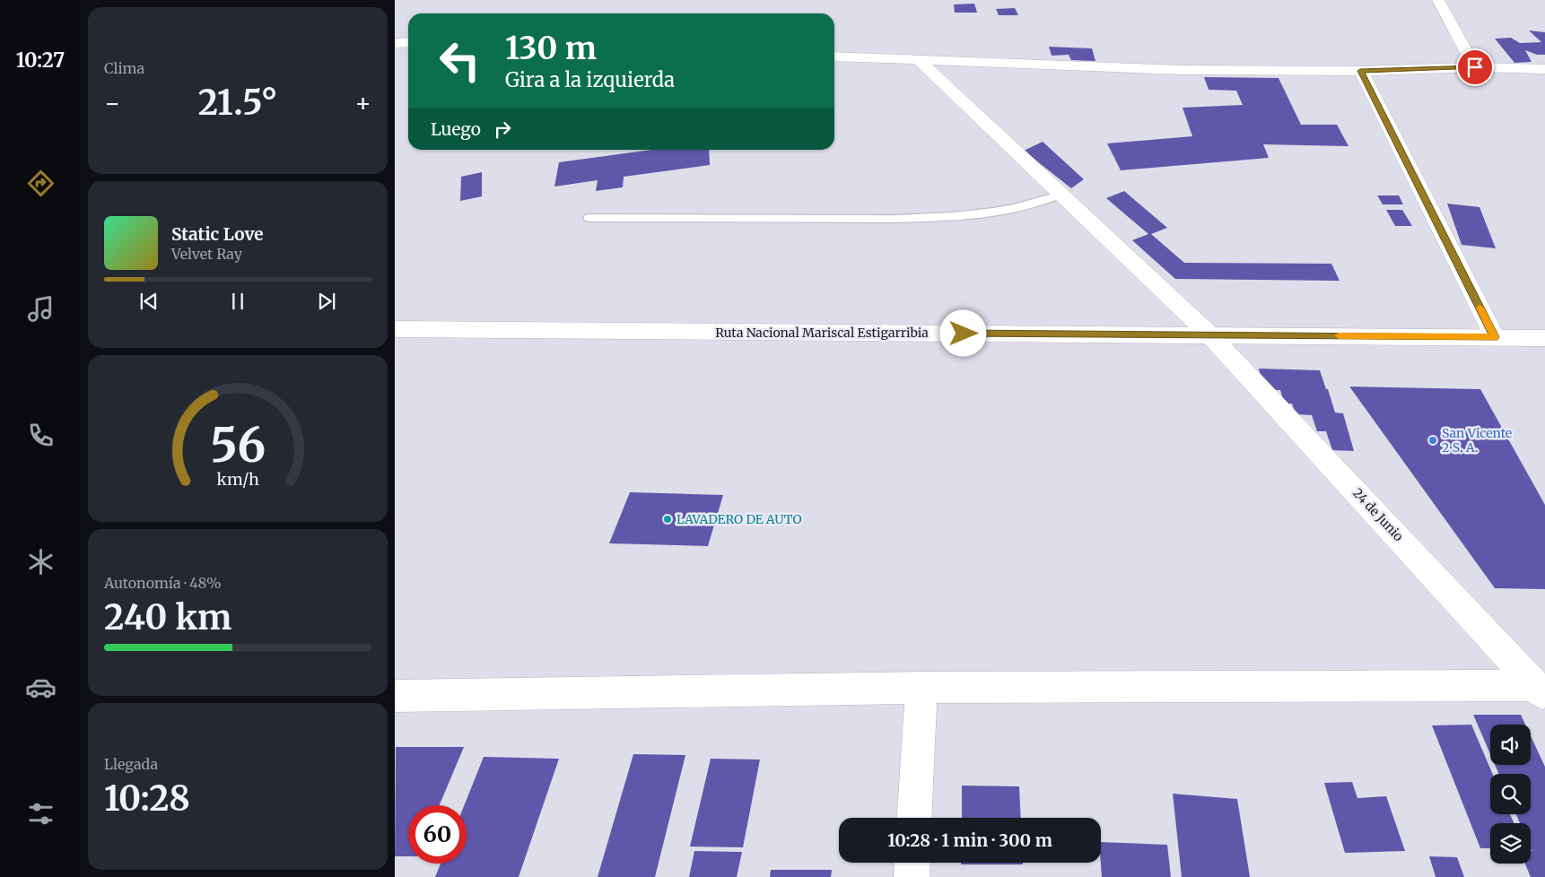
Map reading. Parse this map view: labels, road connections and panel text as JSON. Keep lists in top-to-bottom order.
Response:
{
  "streets": {
    "street": ["Ruta Nacional Mariscal Estigarribia", "24 de Junio"]
  },
  "crossings": [
    ["Ruta Nacional Mariscal Estigarribia", "24 de Junio"]
  ],
  "places": ["San Vicente 2 S. A.", "LAVADERO DE AUTO"],
  "page": {
    "tabs": "10:27",
    "tile": [
      "Clima",
      ["Autonomía · 48%", "240 km"],
      ["Llegada", "10:28"]
    ],
    "turn": ["130 m", "Gira a la izquierda"],
    "heat": ["−", "21.5°", "+"],
    "then": "Luego",
    "song": ["Static Love", "Velvet Ray"],
    "limit": "60",
    "trip": "10:28 · 1 min · 300 m",
    "gauge": ["56", "km/h"]
  }
}
